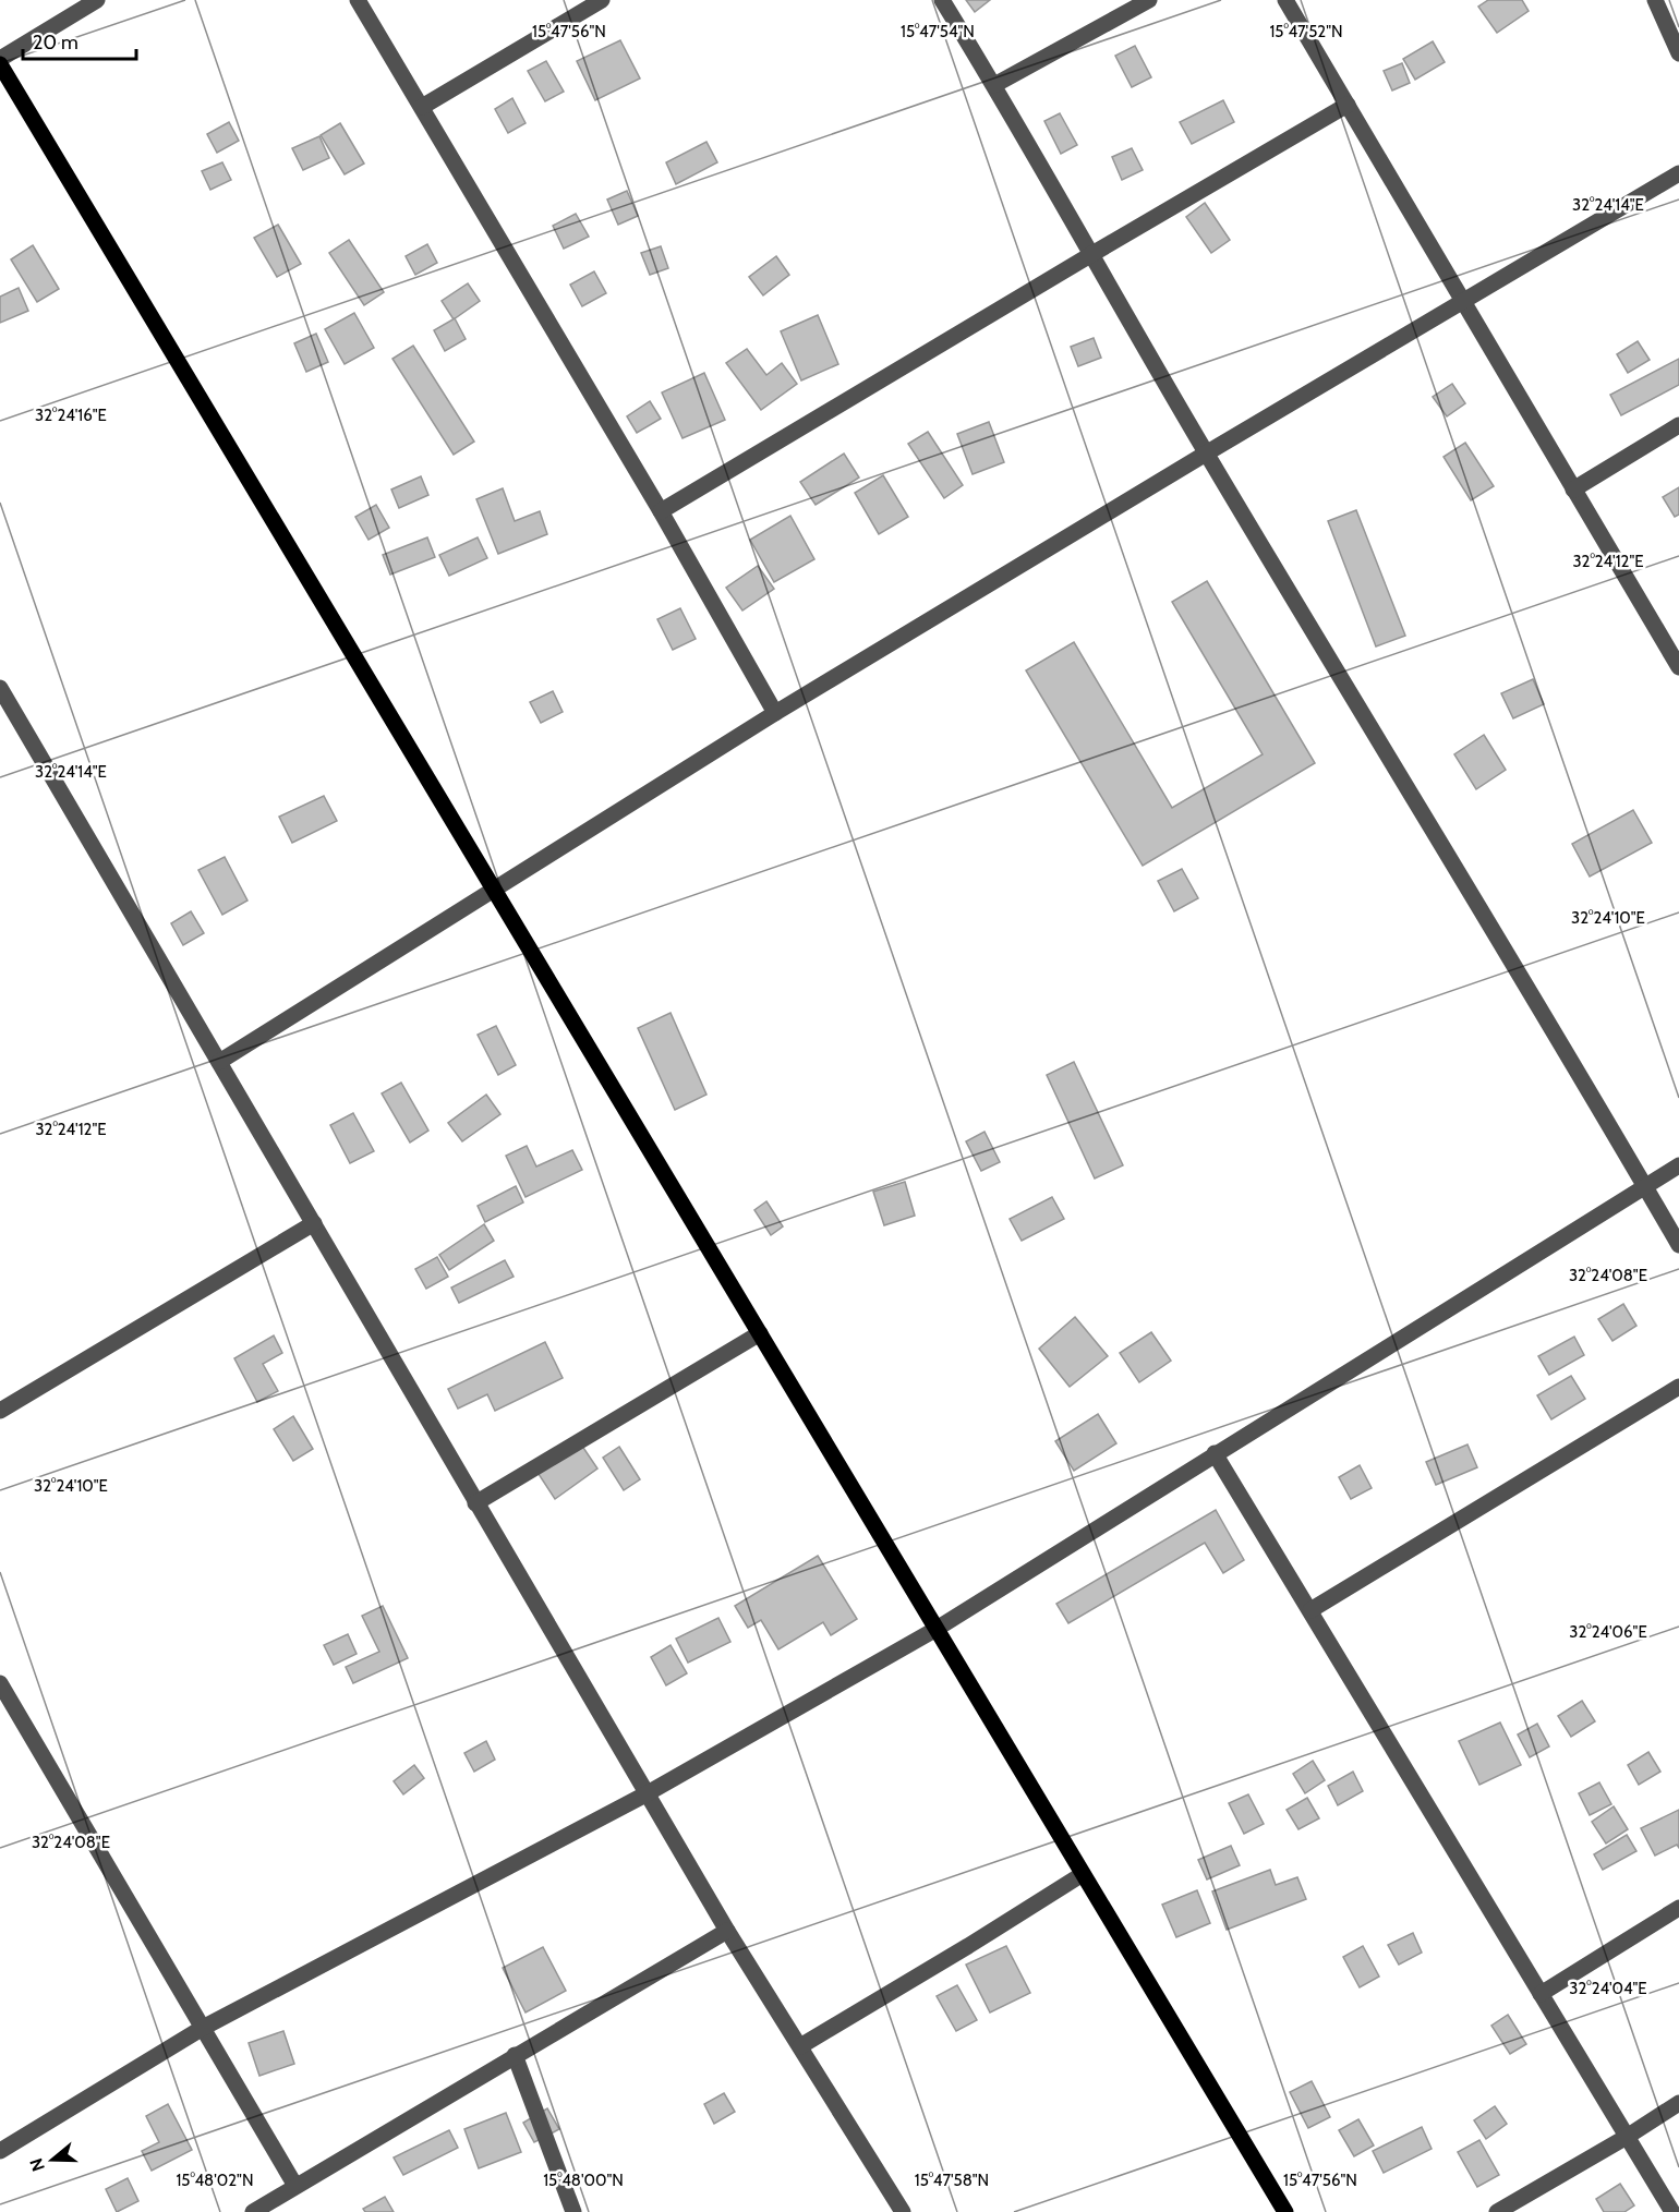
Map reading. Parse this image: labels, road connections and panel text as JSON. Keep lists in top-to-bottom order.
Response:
{
  "scale_bar": "20 m",
  "north": "left",
  "coordinates": [
    "15°47'56\"N",
    "15°47'54\"N",
    "15°47'52\"N",
    "32°24'14\"E",
    "32°24'16\"E",
    "32°24'12\"E",
    "32°24'10\"E",
    "32°24'08\"E",
    "32°24'06\"E",
    "32°24'04\"E",
    "15°48'02\"N",
    "15°48'00\"N",
    "15°47'58\"N"
  ]
}
